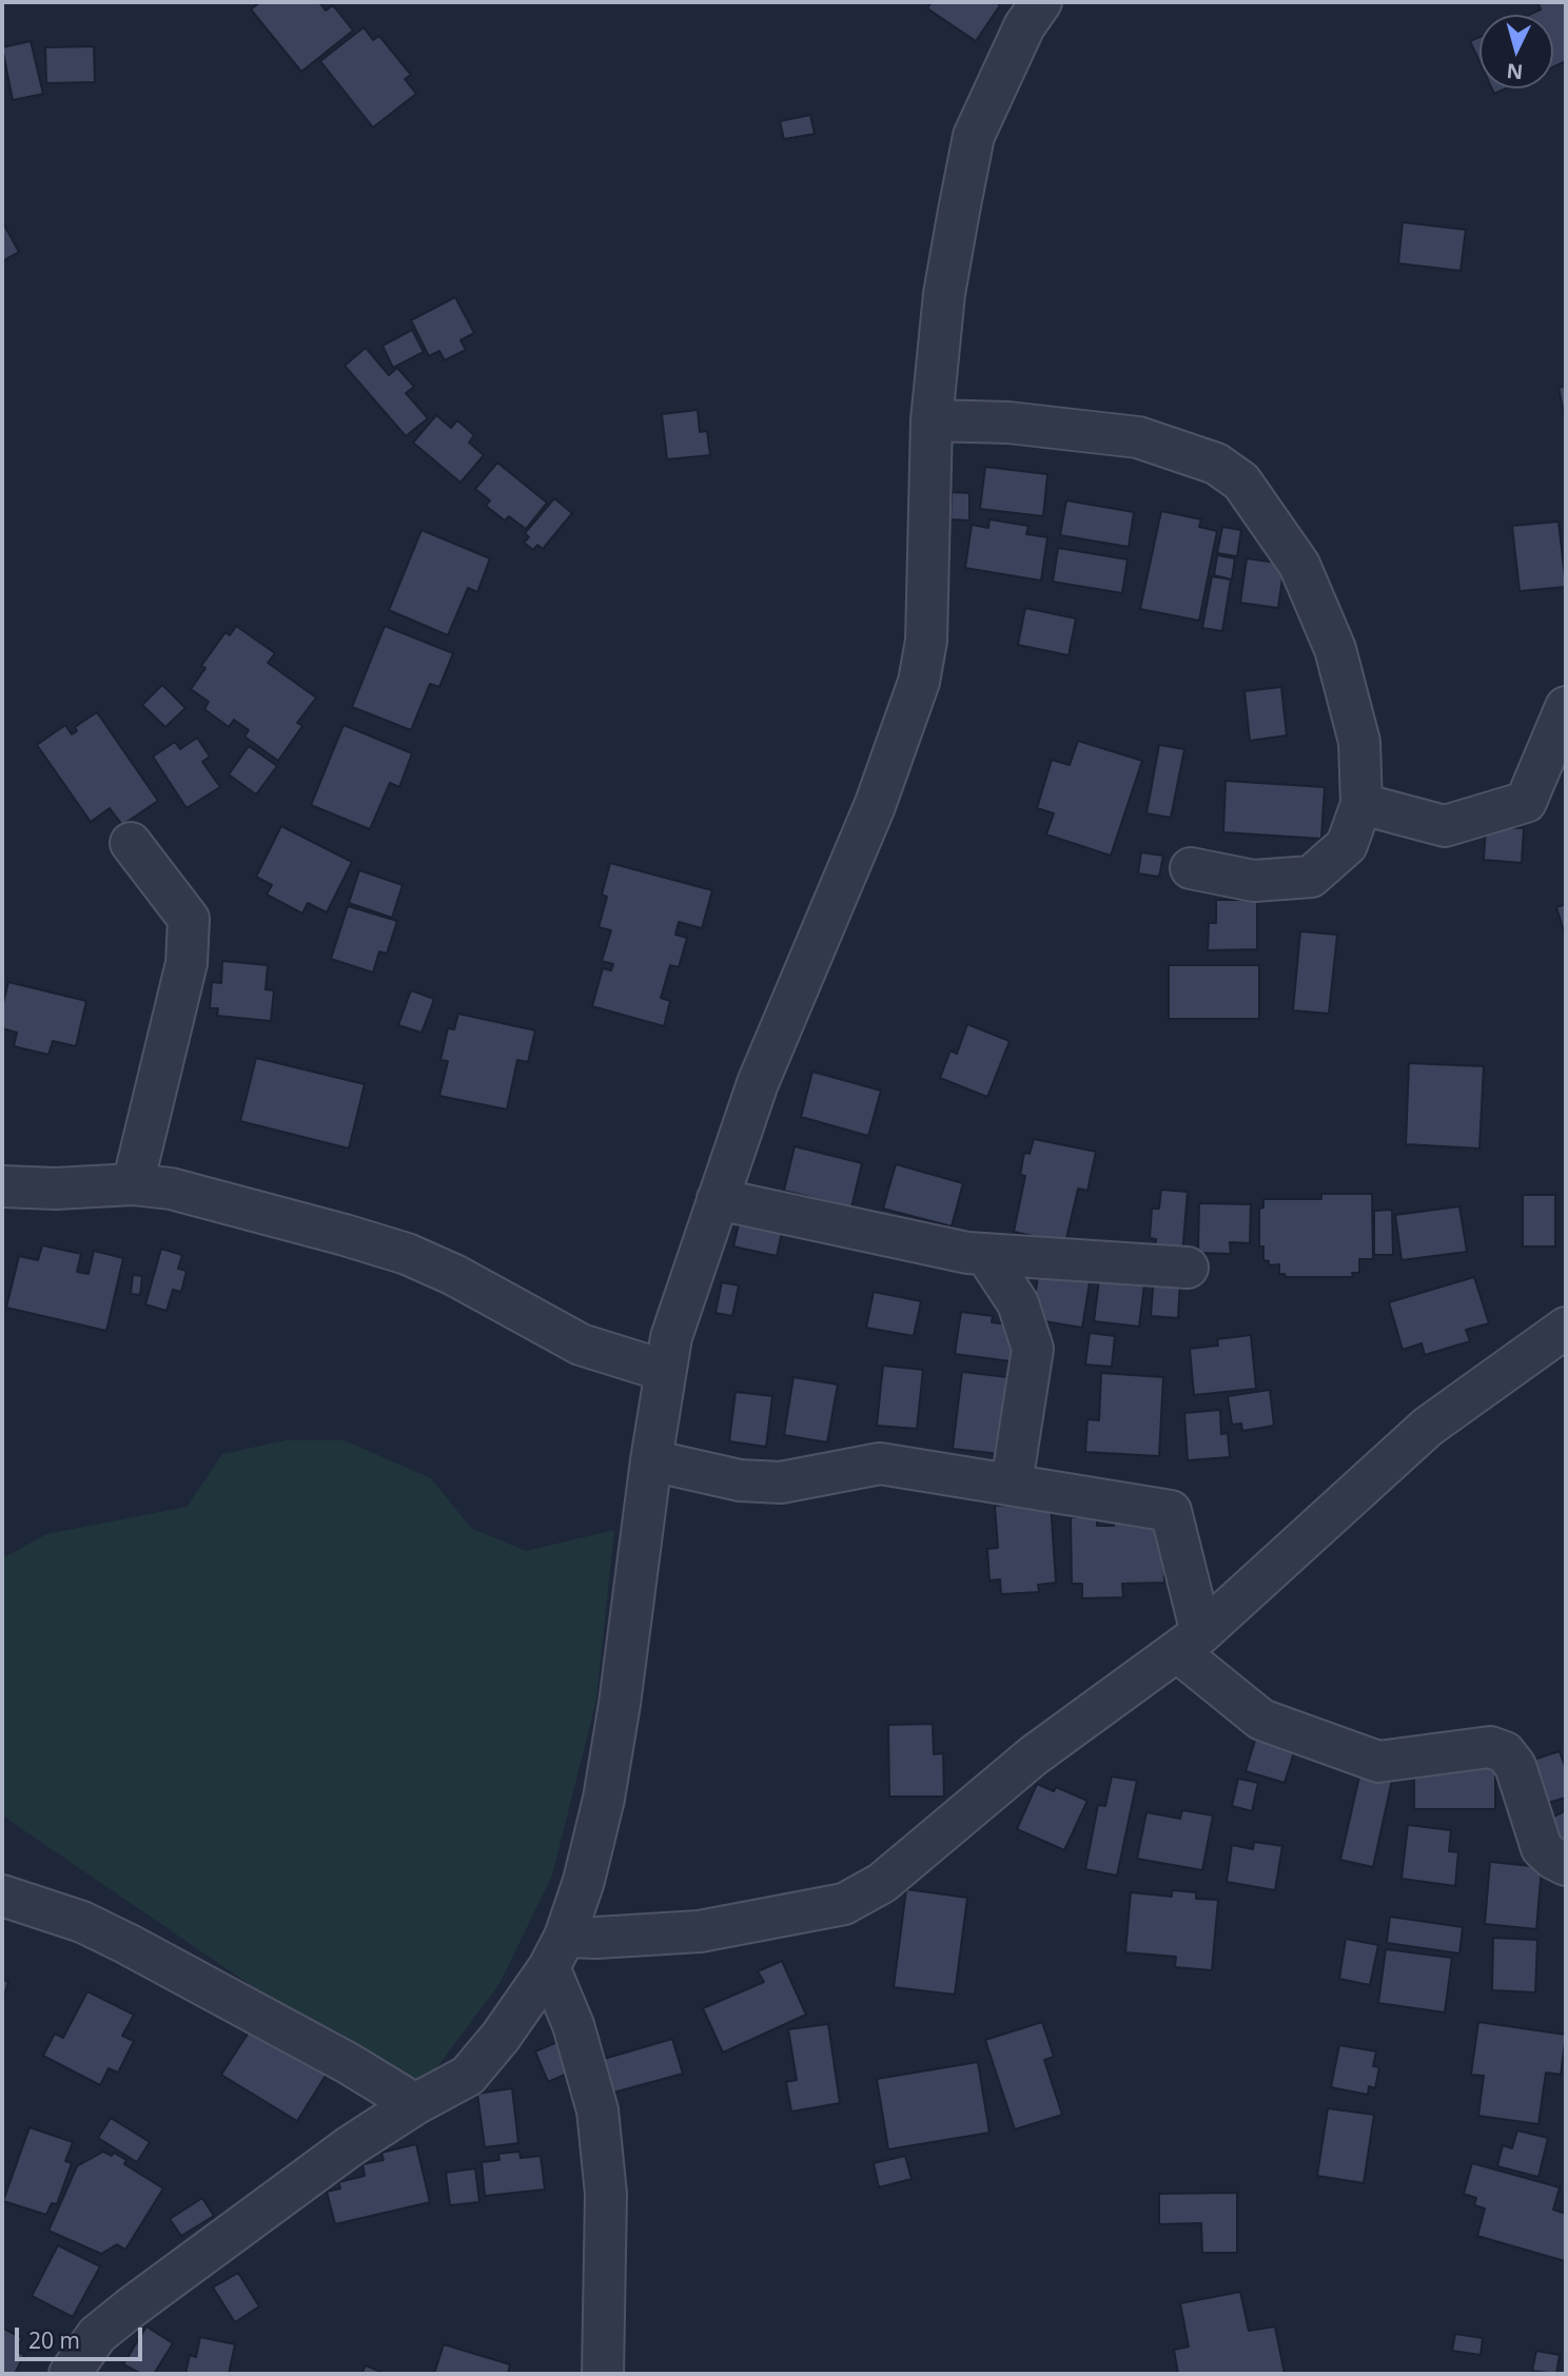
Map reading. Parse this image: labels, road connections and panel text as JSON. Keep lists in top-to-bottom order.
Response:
{
  "scale_bar": "20 m",
  "north": "bottom"
}
